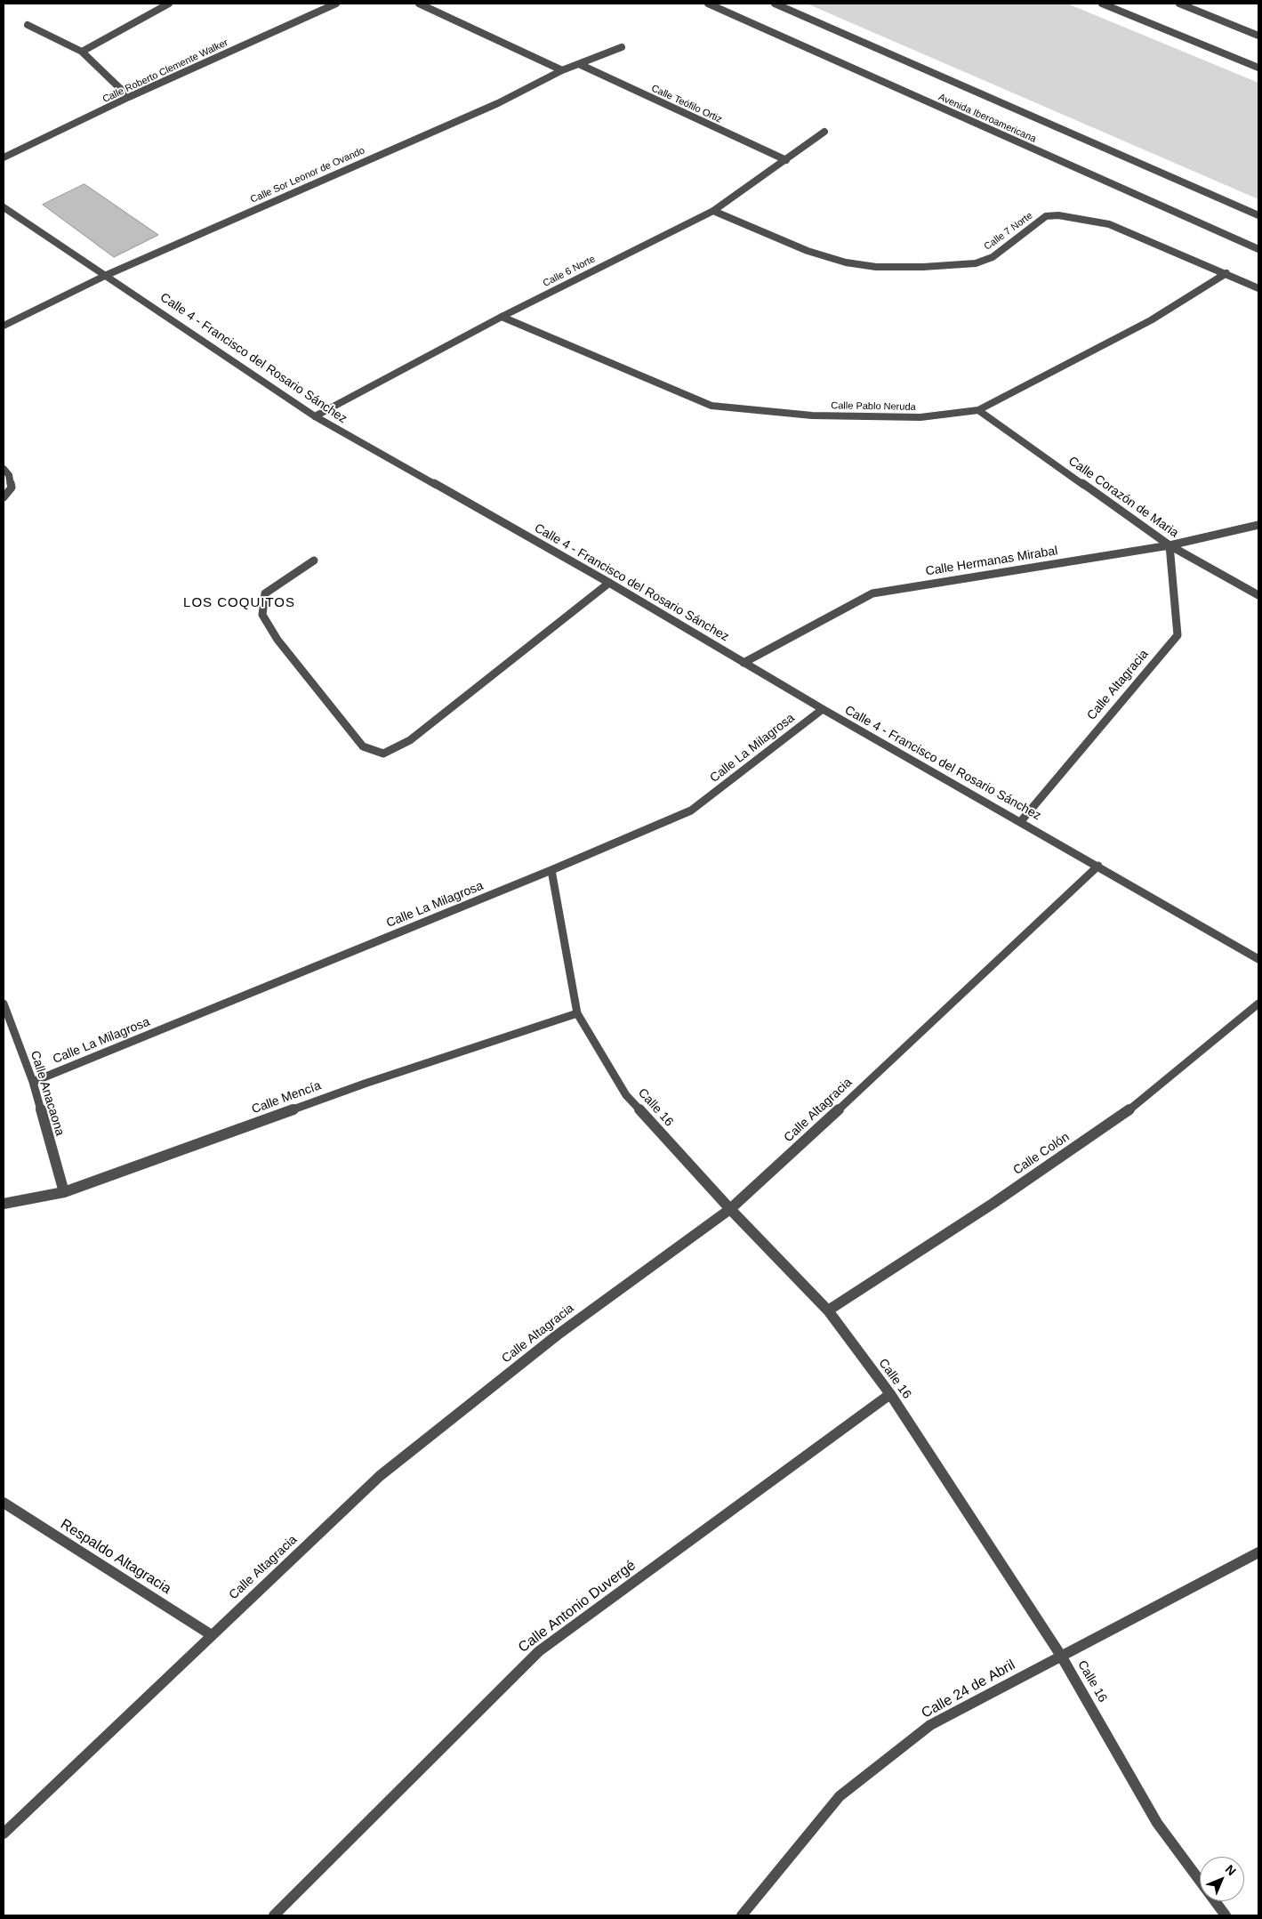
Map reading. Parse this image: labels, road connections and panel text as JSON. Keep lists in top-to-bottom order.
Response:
{
  "streets": {
    "street": [
      "Calle Roberto Clemente Walker",
      "Calle Teófilo Ortiz",
      "Avenida Iberoamericana",
      "Calle Sor Leonor de Ovando",
      "Calle 7 Norte",
      "Calle 6 Norte",
      "Calle 4 - Francisco del Rosario Sánchez",
      "Calle Pablo Neruda",
      "Calle Corazón de Maria",
      "Calle Hermanas Mirabal",
      "Calle Altagracia",
      "Calle La Milagrosa",
      "Calle Anacaona",
      "Calle Mencía",
      "Calle 16",
      "Calle Colón",
      "Respaldo Altagracia",
      "Calle Antonio Duvergé",
      "Calle 24 de Abril"
    ]
  },
  "crossings": [
    ["Calle Teófilo Ortiz", "Calle Sor Leonor de Ovando"],
    ["Calle Teófilo Ortiz", "Calle 6 Norte"],
    ["Calle Sor Leonor de Ovando", "Calle 4 - Francisco del Rosario Sánchez"],
    ["Calle 7 Norte", "Calle 6 Norte"],
    ["Calle 7 Norte", "Calle Pablo Neruda"],
    ["Calle 6 Norte", "Calle 4 - Francisco del Rosario Sánchez"],
    ["Calle 6 Norte", "Calle Pablo Neruda"],
    ["Calle 4 - Francisco del Rosario Sánchez", "Calle Hermanas Mirabal"],
    ["Calle 4 - Francisco del Rosario Sánchez", "Calle Altagracia"],
    ["Calle 4 - Francisco del Rosario Sánchez", "Calle La Milagrosa"],
    ["Calle Pablo Neruda", "Calle Corazón de Maria"],
    ["Calle Corazón de Maria", "Calle Hermanas Mirabal"],
    ["Calle Corazón de Maria", "Calle Altagracia"],
    ["Calle Hermanas Mirabal", "Calle Altagracia"],
    ["Calle Altagracia", "Calle 16"],
    ["Calle Altagracia", "Respaldo Altagracia"],
    ["Calle La Milagrosa", "Calle Anacaona"],
    ["Calle La Milagrosa", "Calle 16"],
    ["Calle Anacaona", "Calle Mencía"],
    ["Calle Mencía", "Calle 16"],
    ["Calle 16", "Calle Colón"],
    ["Calle 16", "Calle Antonio Duvergé"],
    ["Calle 16", "Calle 24 de Abril"]
  ],
  "districts": ["LOS COQUITOS"],
  "north": "top right"
}
